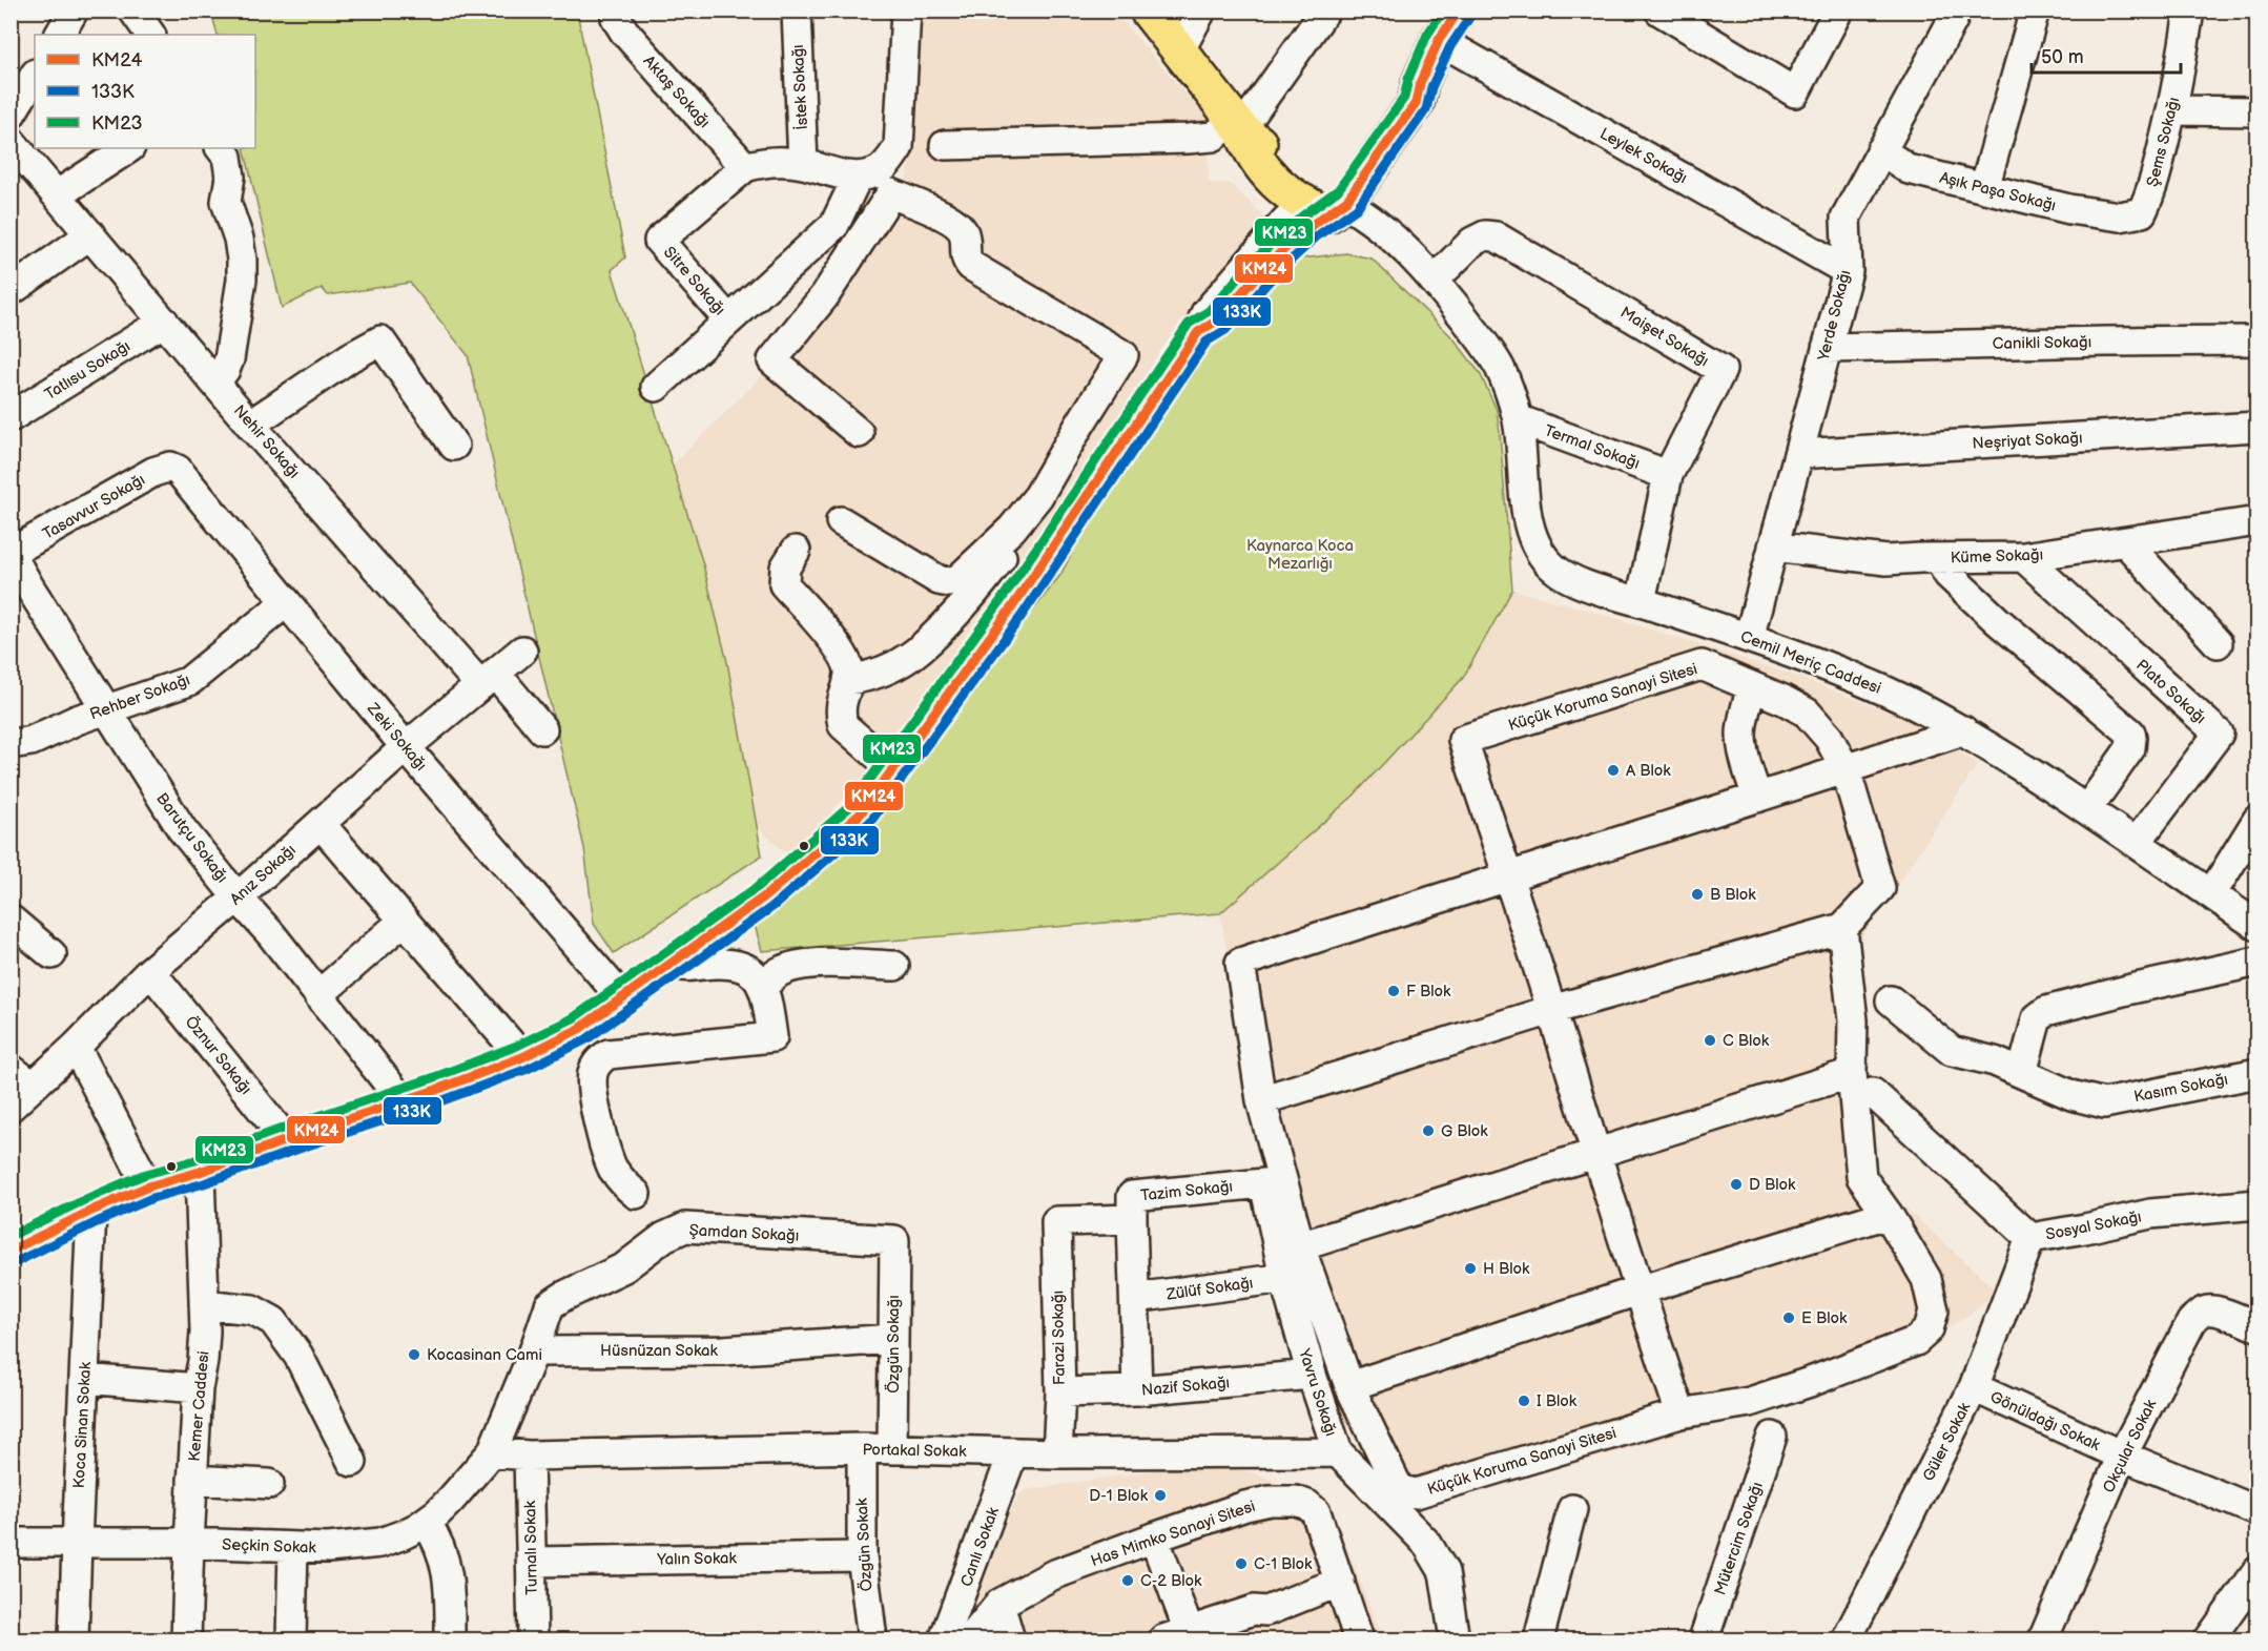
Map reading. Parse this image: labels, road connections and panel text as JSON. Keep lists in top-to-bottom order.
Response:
{
  "streets": {
    "main road": ["Cemil Meriç Caddesi"],
    "street": [
      "İstek Sokağı",
      "Aktaş Sokağı",
      "Şems Sokağı",
      "Leylek Sokağı",
      "Aşık Paşa Sokağı",
      "Sitre Sokağı",
      "Yerde Sokağı",
      "Maişet Sokağı",
      "Canikli Sokağı",
      "Tatlısu Sokağı",
      "Neşriyat Sokağı",
      "Nehir Sokağı",
      "Termal Sokağı",
      "Tasavvur Sokağı",
      "Küme Sokağı",
      "Plato Sokağı",
      "Rehber Sokağı",
      "Küçük Koruma Sanayi Sitesi",
      "Zeki Sokağı",
      "Barutçu Sokağı",
      "Anız Sokağı",
      "Öznur Sokağı",
      "Kasım Sokağı",
      "Tazim Sokağı",
      "Sosyal Sokağı",
      "Şamdan Sokağı",
      "Zülüf Sokağı",
      "Farazi Sokağı",
      "Özgün Sokağı",
      "Hüsnüzan Sokak",
      "Nazif Sokağı",
      "Yavru Sokağı",
      "Kemer Caddesi",
      "Gönüldağı Sokak",
      "Koca Sinan Sokak",
      "Güler Sokak",
      "Okçular Sokak",
      "Portakal Sokak",
      "Has Mimko Sanayi Sitesi",
      "Mütercim Sokağı",
      "Özgün Sokak",
      "Seçkin Sokak",
      "Canlı Sokak",
      "Turnalı Sokak",
      "Yalın Sokak"
    ]
  },
  "crossings": [
    ["Aktaş Sokağı", "Sitre Sokağı"],
    ["Şems Sokağı", "Aşık Paşa Sokağı"],
    ["Leylek Sokağı", "Yerde Sokağı"],
    ["Aşık Paşa Sokağı", "Yerde Sokağı"],
    ["Yerde Sokağı", "Canikli Sokağı"],
    ["Yerde Sokağı", "Neşriyat Sokağı"],
    ["Yerde Sokağı", "Küme Sokağı"],
    ["Yerde Sokağı", "Cemil Meriç Caddesi"],
    ["Maişet Sokağı", "Termal Sokağı"],
    ["Maişet Sokağı", "Cemil Meriç Caddesi"],
    ["Tatlısu Sokağı", "Nehir Sokağı"],
    ["Nehir Sokağı", "Anız Sokağı"],
    ["Termal Sokağı", "Cemil Meriç Caddesi"],
    ["Tasavvur Sokağı", "Zeki Sokağı"],
    ["Tasavvur Sokağı", "Barutçu Sokağı"],
    ["Küme Sokağı", "Plato Sokağı"],
    ["Cemil Meriç Caddesi", "Plato Sokağı"],
    ["Cemil Meriç Caddesi", "Küçük Koruma Sanayi Sitesi"],
    ["Rehber Sokağı", "Zeki Sokağı"],
    ["Rehber Sokağı", "Barutçu Sokağı"],
    ["Zeki Sokağı", "Anız Sokağı"],
    ["Barutçu Sokağı", "Anız Sokağı"],
    ["Anız Sokağı", "Öznur Sokağı"],
    ["Tazim Sokağı", "Farazi Sokağı"],
    ["Tazim Sokağı", "Yavru Sokağı"],
    ["Sosyal Sokağı", "Güler Sokak"],
    ["Şamdan Sokağı", "Özgün Sokağı"],
    ["Şamdan Sokağı", "Hüsnüzan Sokak"],
    ["Zülüf Sokağı", "Yavru Sokağı"],
    ["Farazi Sokağı", "Nazif Sokağı"],
    ["Farazi Sokağı", "Portakal Sokak"],
    ["Özgün Sokağı", "Hüsnüzan Sokak"],
    ["Özgün Sokağı", "Portakal Sokak"],
    ["Nazif Sokağı", "Yavru Sokağı"],
    ["Yavru Sokağı", "Portakal Sokak"],
    ["Kemer Caddesi", "Seçkin Sokak"],
    ["Gönüldağı Sokak", "Güler Sokak"],
    ["Gönüldağı Sokak", "Okçular Sokak"],
    ["Koca Sinan Sokak", "Seçkin Sokak"],
    ["Portakal Sokak", "Özgün Sokak"],
    ["Portakal Sokak", "Seçkin Sokak"],
    ["Portakal Sokak", "Canlı Sokak"],
    ["Portakal Sokak", "Turnalı Sokak"],
    ["Özgün Sokak", "Yalın Sokak"],
    ["Turnalı Sokak", "Yalın Sokak"]
  ],
  "parks": ["Kaynarca Koca Mezarlığı"],
  "places": [
    "A Blok",
    "B Blok",
    "F Blok",
    "C Blok",
    "G Blok",
    "D Blok",
    "H Blok",
    "E Blok",
    "Kocasinan Cami",
    "I Blok",
    "D-1 Blok",
    "C-1 Blok",
    "C-2 Blok"
  ],
  "lines": ["transit line KM24", "transit line KM23", "transit line 133K"],
  "legend": ["KM24", "133K", "KM23"],
  "scale_bar": "50 m"
}
